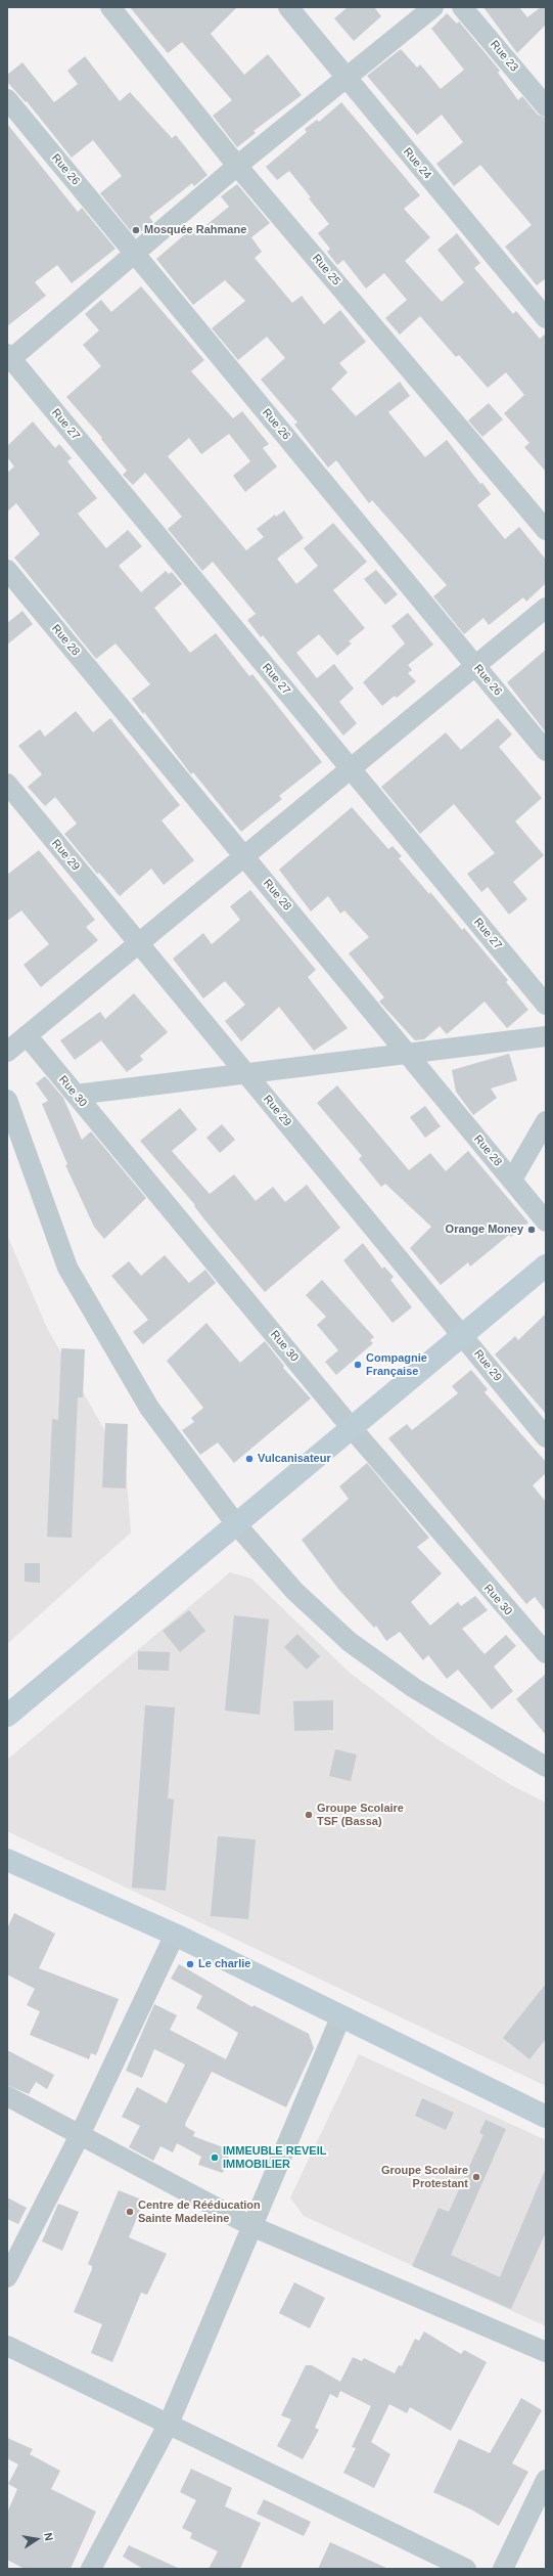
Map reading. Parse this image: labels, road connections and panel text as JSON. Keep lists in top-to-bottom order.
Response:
{
  "streets": {
    "street": [
      "Rue 23",
      "Rue 24",
      "Rue 26",
      "Rue 25",
      "Rue 27",
      "Rue 28",
      "Rue 29",
      "Rue 30"
    ]
  },
  "places": [
    "Mosquée Rahmane",
    "Orange Money",
    "Compagnie Française",
    "Vulcanisateur",
    "Groupe Scolaire TSF (Bassa)",
    "Le charlie",
    "IMMEUBLE REVEIL IMMOBILIER",
    "Groupe Scolaire Protestant",
    "Centre de Rééducation Sainte Madeleine"
  ],
  "north": "right"
}
